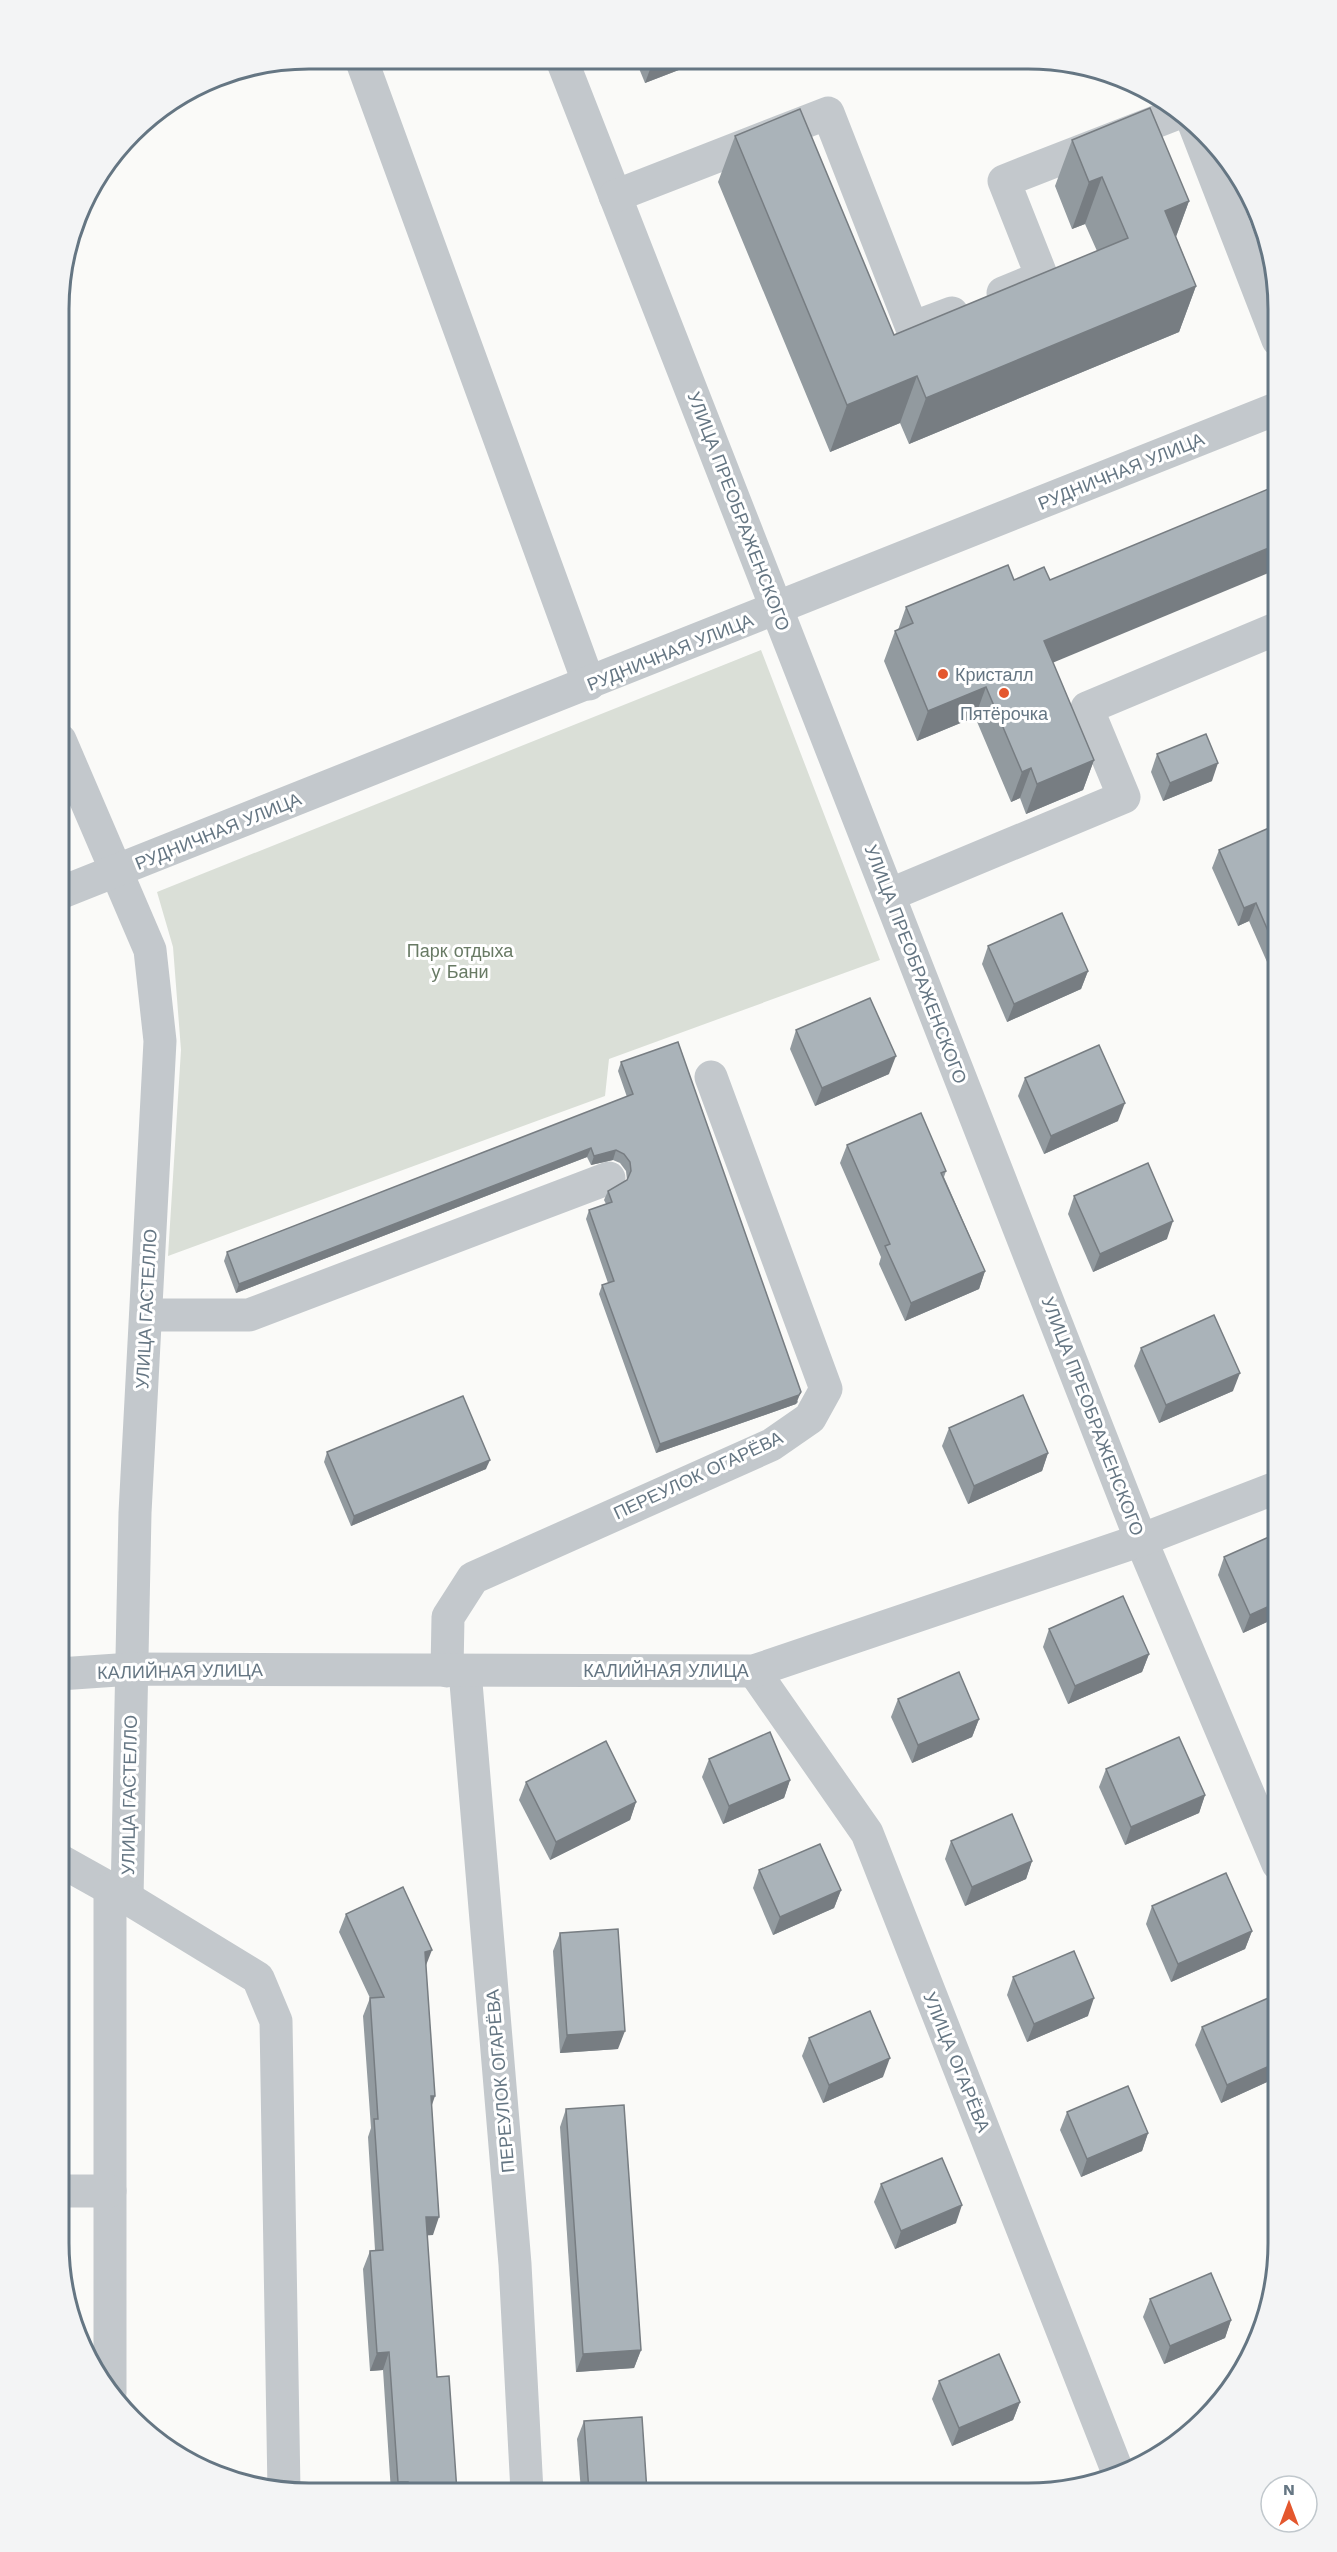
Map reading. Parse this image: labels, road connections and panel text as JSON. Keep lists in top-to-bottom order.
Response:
{
  "streets": {
    "street": [
      "РУДНИЧНАЯ УЛИЦА",
      "УЛИЦА ПРЕОБРАЖЕНСКОГО",
      "УЛИЦА ГАСТЕЛЛО",
      "ПЕРЕУЛОК ОГАРЁВА",
      "КАЛИЙНАЯ УЛИЦА",
      "УЛИЦА ОГАРЁВА"
    ]
  },
  "crossings": [
    ["РУДНИЧНАЯ УЛИЦА", "УЛИЦА ПРЕОБРАЖЕНСКОГО"],
    ["РУДНИЧНАЯ УЛИЦА", "УЛИЦА ГАСТЕЛЛО"],
    ["УЛИЦА ПРЕОБРАЖЕНСКОГО", "КАЛИЙНАЯ УЛИЦА"],
    ["УЛИЦА ГАСТЕЛЛО", "КАЛИЙНАЯ УЛИЦА"],
    ["ПЕРЕУЛОК ОГАРЁВА", "КАЛИЙНАЯ УЛИЦА"],
    ["КАЛИЙНАЯ УЛИЦА", "УЛИЦА ОГАРЁВА"]
  ],
  "parks": ["Парк отдыха у Бани"],
  "places": ["Кристалл", "Пятёрочка"],
  "north": "top"
}
